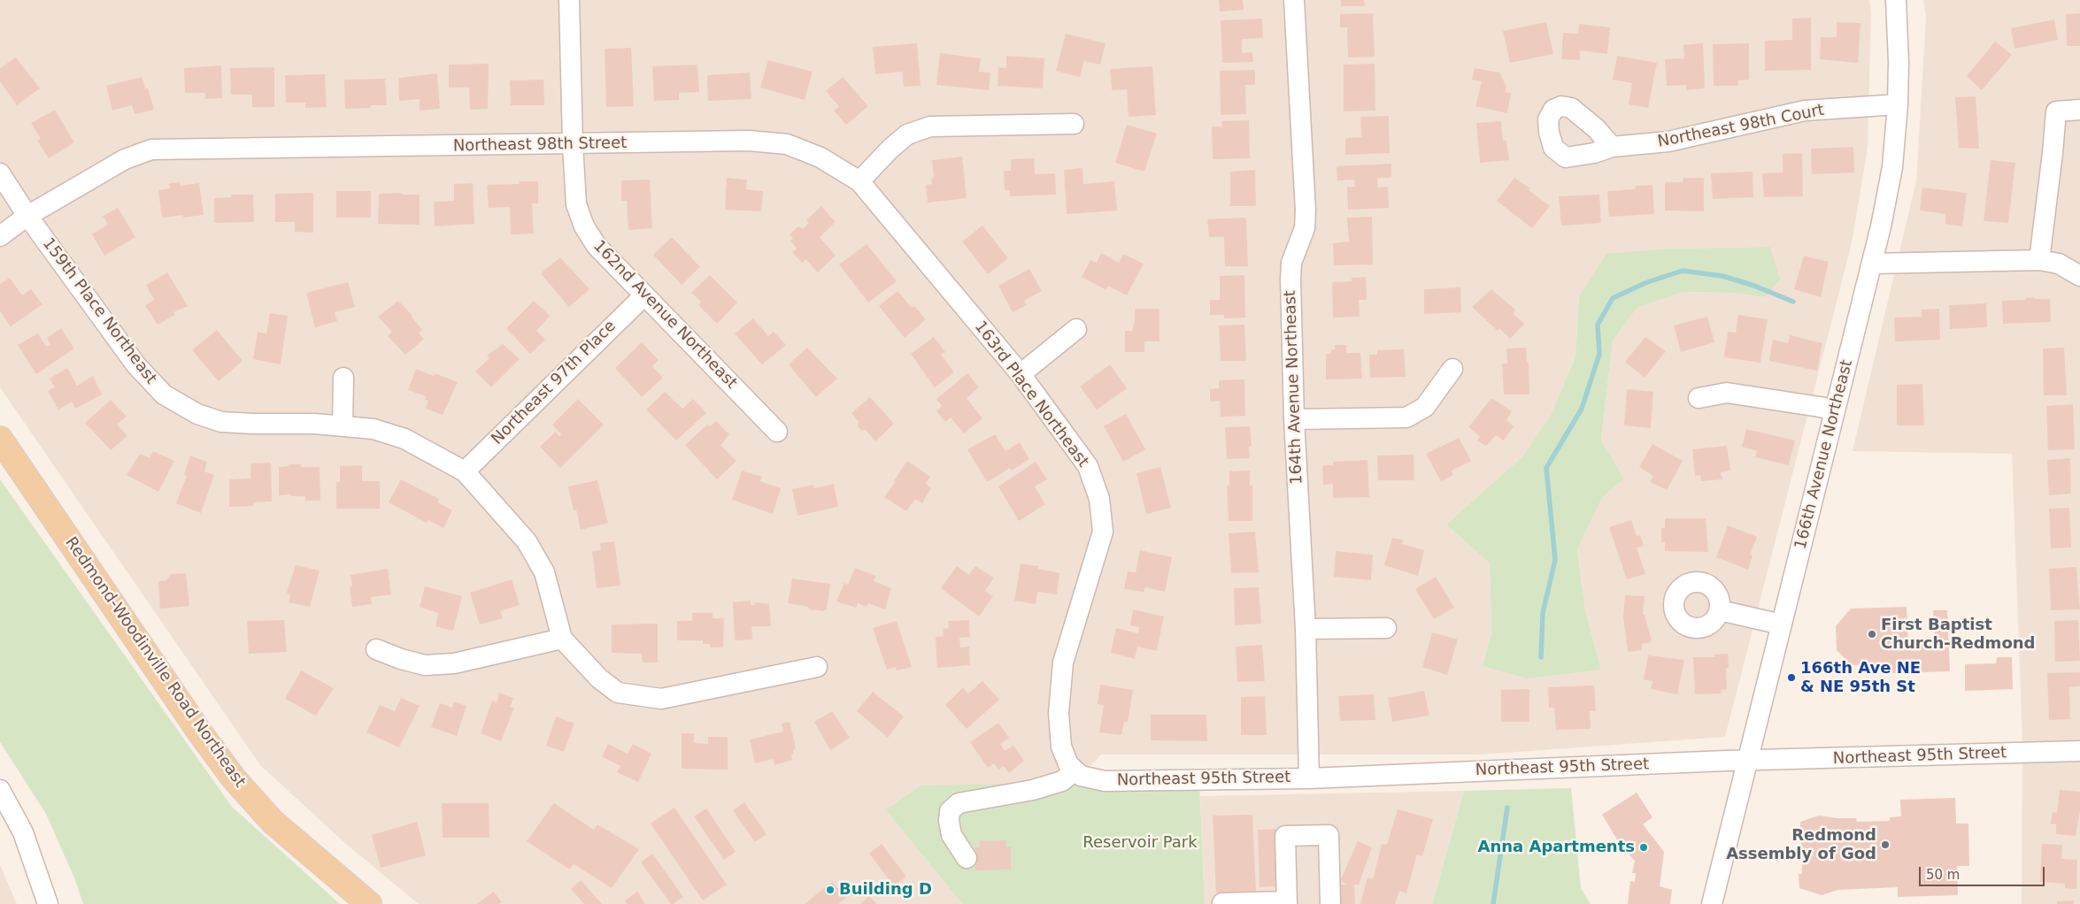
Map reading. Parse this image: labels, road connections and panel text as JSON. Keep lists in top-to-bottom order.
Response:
{
  "streets": {
    "main road": ["Redmond-Woodinville Road Northeast"],
    "street": [
      "Northeast 98th Court",
      "Northeast 98th Street",
      "159th Place Northeast",
      "162nd Avenue Northeast",
      "Northeast 97th Place",
      "164th Avenue Northeast",
      "163rd Place Northeast",
      "166th Avenue Northeast",
      "Northeast 95th Street"
    ]
  },
  "crossings": [
    ["Northeast 98th Court", "166th Avenue Northeast"],
    ["Northeast 98th Street", "159th Place Northeast"],
    ["Northeast 98th Street", "162nd Avenue Northeast"],
    ["Northeast 98th Street", "163rd Place Northeast"],
    ["159th Place Northeast", "Northeast 97th Place"],
    ["162nd Avenue Northeast", "Northeast 97th Place"],
    ["164th Avenue Northeast", "Northeast 95th Street"],
    ["163rd Place Northeast", "Northeast 95th Street"],
    ["166th Avenue Northeast", "Northeast 95th Street"]
  ],
  "parks": ["Reservoir Park"],
  "places": [
    "First Baptist Church-Redmond",
    "166th Ave NE & NE 95th St",
    "Redmond Assembly of God",
    "Anna Apartments",
    "Building D"
  ],
  "scale_bar": "50 m"
}
